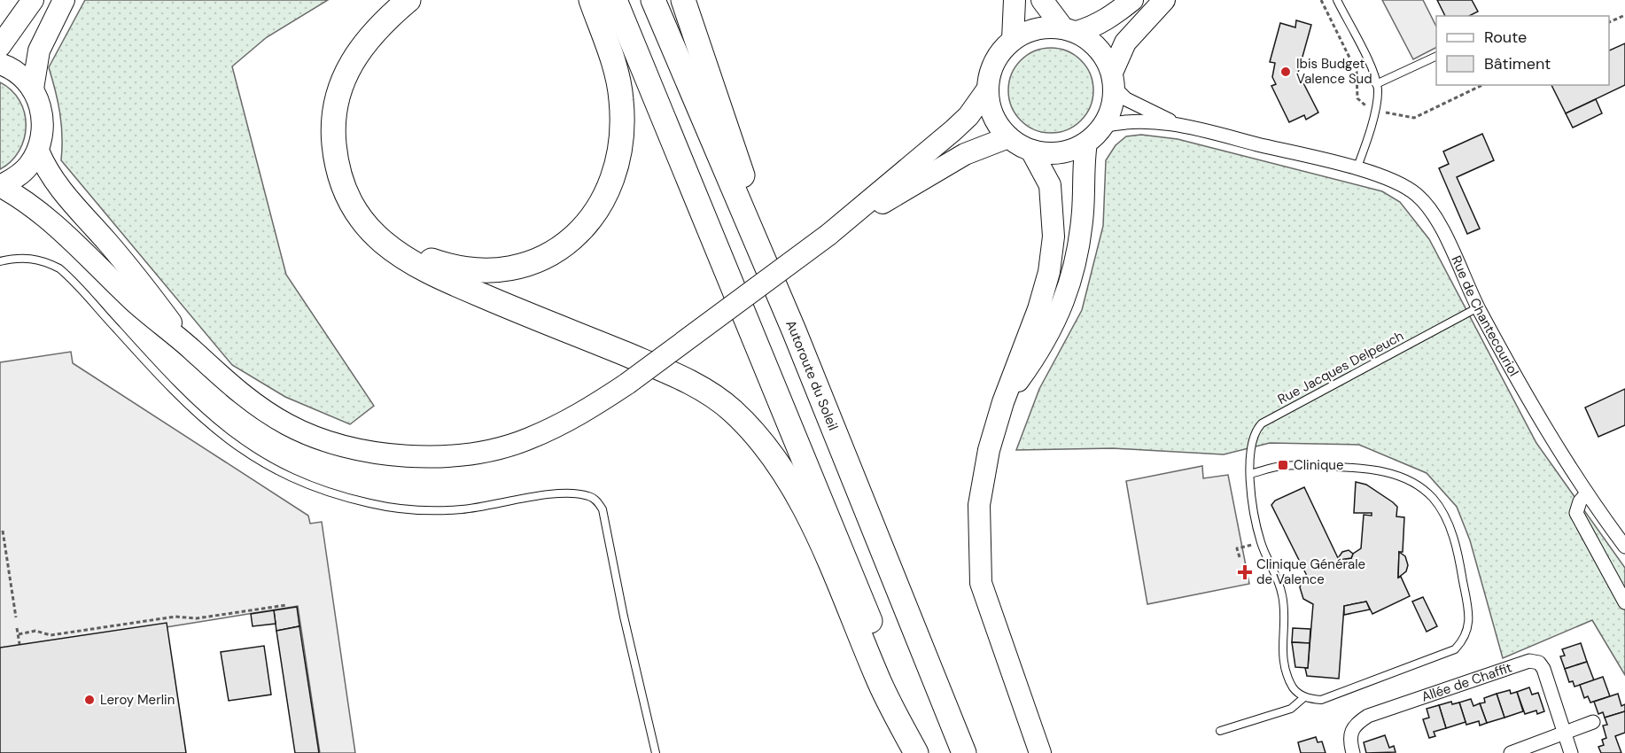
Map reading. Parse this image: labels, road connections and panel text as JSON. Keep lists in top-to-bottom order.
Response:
{
  "streets": {
    "highway": ["Autoroute du Soleil"],
    "street": ["Rue de Chantecouriol", "Allée de Chaffit"],
    "lane": ["Rue Jacques Delpeuch"]
  },
  "crossings": [
    ["Rue de Chantecouriol", "Rue Jacques Delpeuch"]
  ],
  "places": {
    "other": ["Ibis Budget Valence Sud", "Leroy Merlin"],
    "transit": ["Clinique"],
    "health": ["Clinique Générale de Valence"]
  },
  "legend": ["Route", "Bâtiment"]
}
